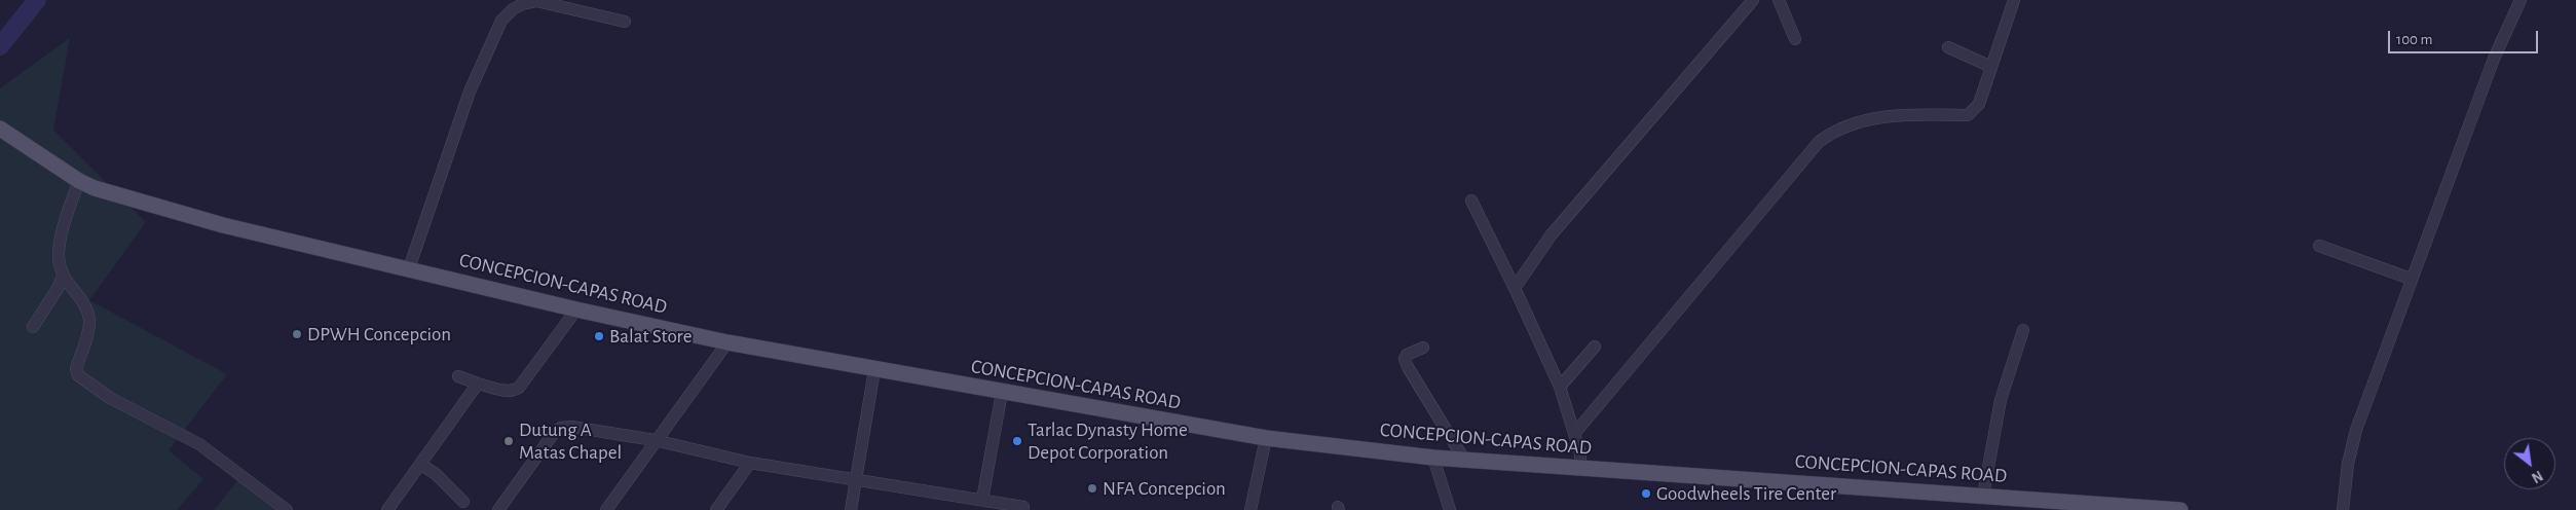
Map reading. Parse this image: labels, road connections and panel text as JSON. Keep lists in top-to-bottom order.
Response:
{
  "streets": {
    "main road": ["CONCEPCION-CAPAS ROAD"]
  },
  "places": [
    "DPWH Concepcion",
    "Balat Store",
    "Dutung A Matas Chapel",
    "Tarlac Dynasty Home Depot Corporation",
    "NFA Concepcion",
    "Goodwheels Tire Center"
  ],
  "scale_bar": "100 m",
  "north": "bottom right"
}
